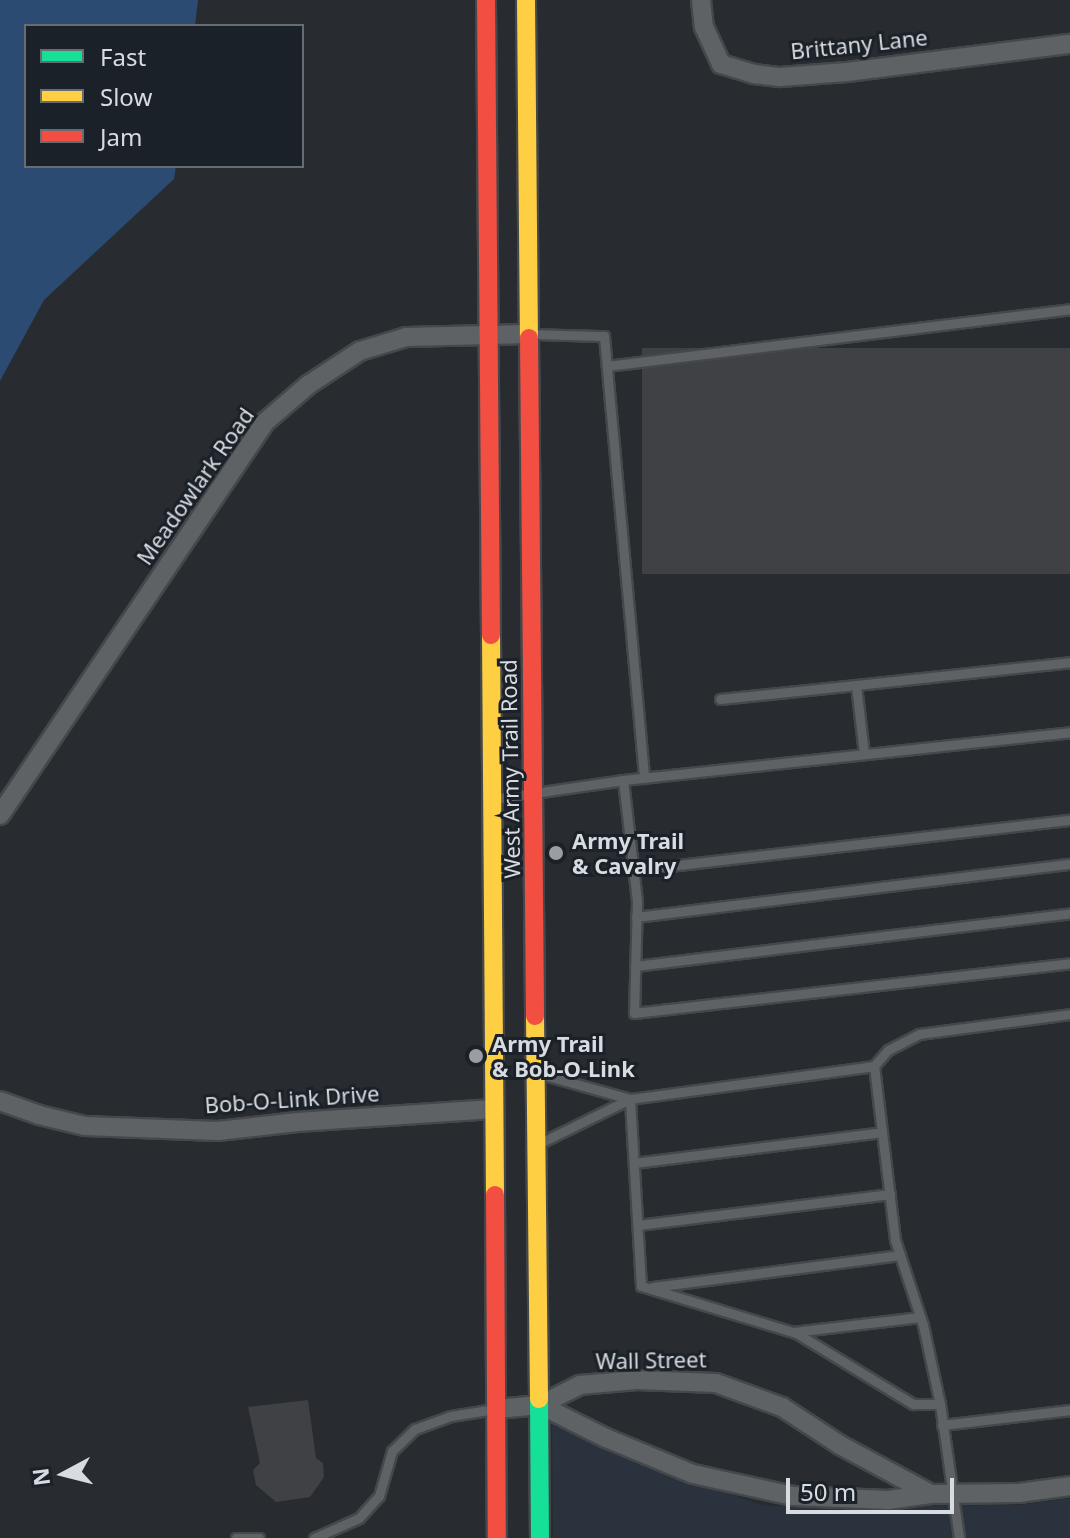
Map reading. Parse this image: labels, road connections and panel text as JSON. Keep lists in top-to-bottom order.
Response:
{
  "streets": {
    "main road": ["West Army Trail Road"],
    "street": [
      "Brittany Lane",
      "Meadowlark Road",
      "Bob-O-Link Drive",
      "Wall Street"
    ]
  },
  "crossings": [
    ["Meadowlark Road", "West Army Trail Road"],
    ["West Army Trail Road", "Bob-O-Link Drive"],
    ["West Army Trail Road", "Wall Street"]
  ],
  "places": ["Army Trail & Cavalry", "Army Trail & Bob-O-Link"],
  "legend": ["Fast", "Slow", "Jam"],
  "scale_bar": "50 m",
  "north": "left"
}
